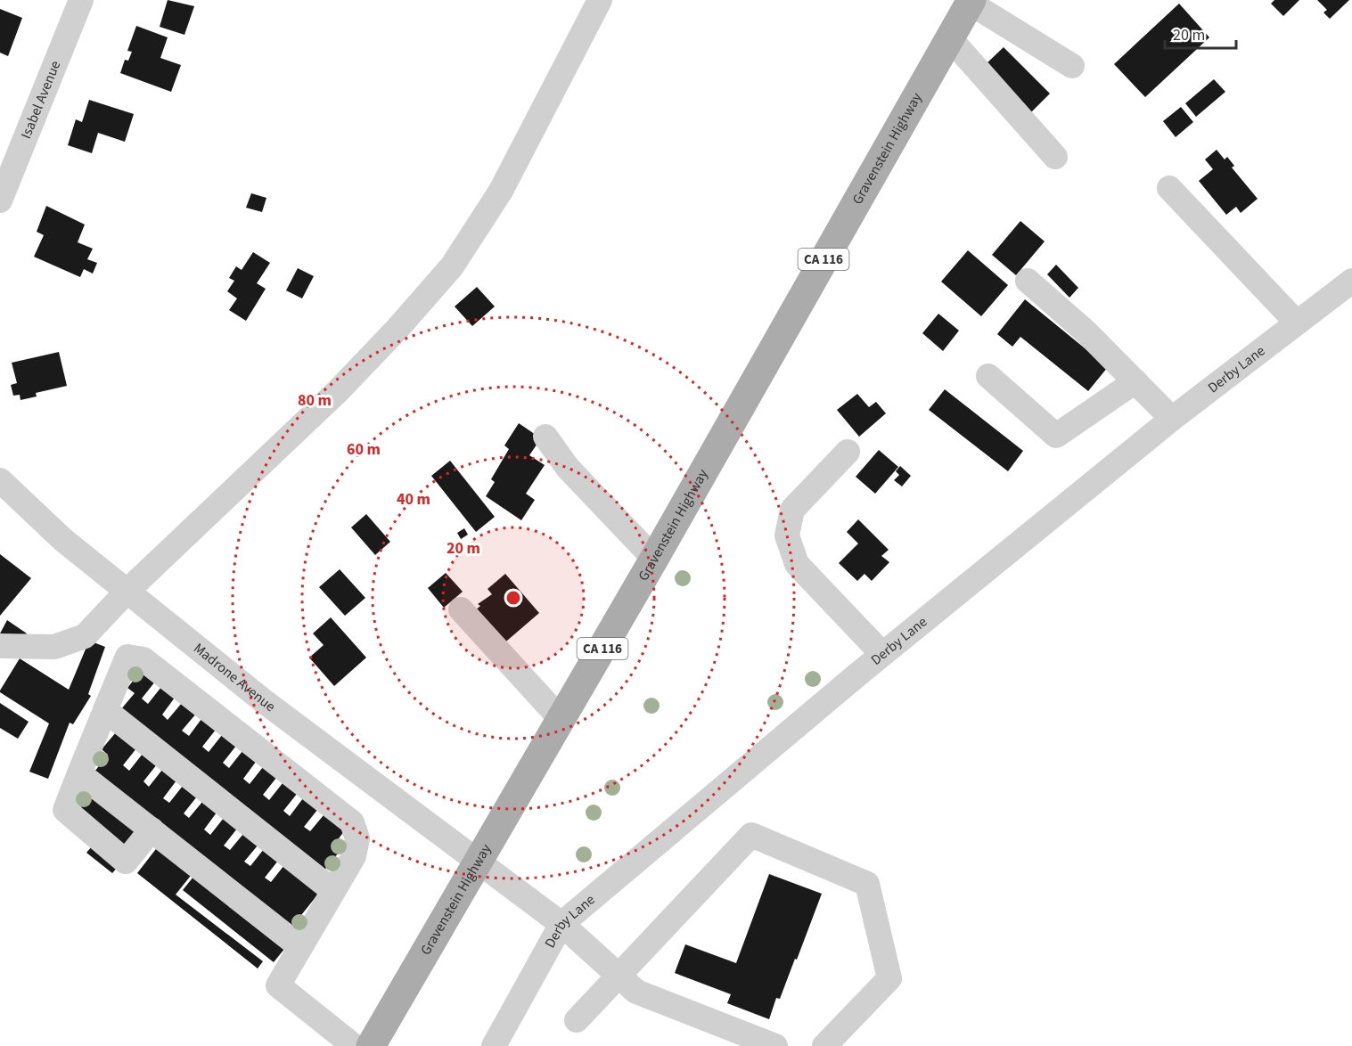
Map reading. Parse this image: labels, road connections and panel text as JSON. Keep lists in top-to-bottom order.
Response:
{
  "streets": {
    "main road": ["Gravenstein Highway", "CA 116"],
    "street": ["Isabel Avenue", "Derby Lane", "Madrone Avenue"]
  },
  "crossings": [
    ["Gravenstein Highway", "Madrone Avenue"],
    ["Derby Lane", "Madrone Avenue"]
  ],
  "scale_bar": "20 m",
  "rings": [
    "80 m",
    "60 m",
    "40 m",
    "20 m"
  ]
}
